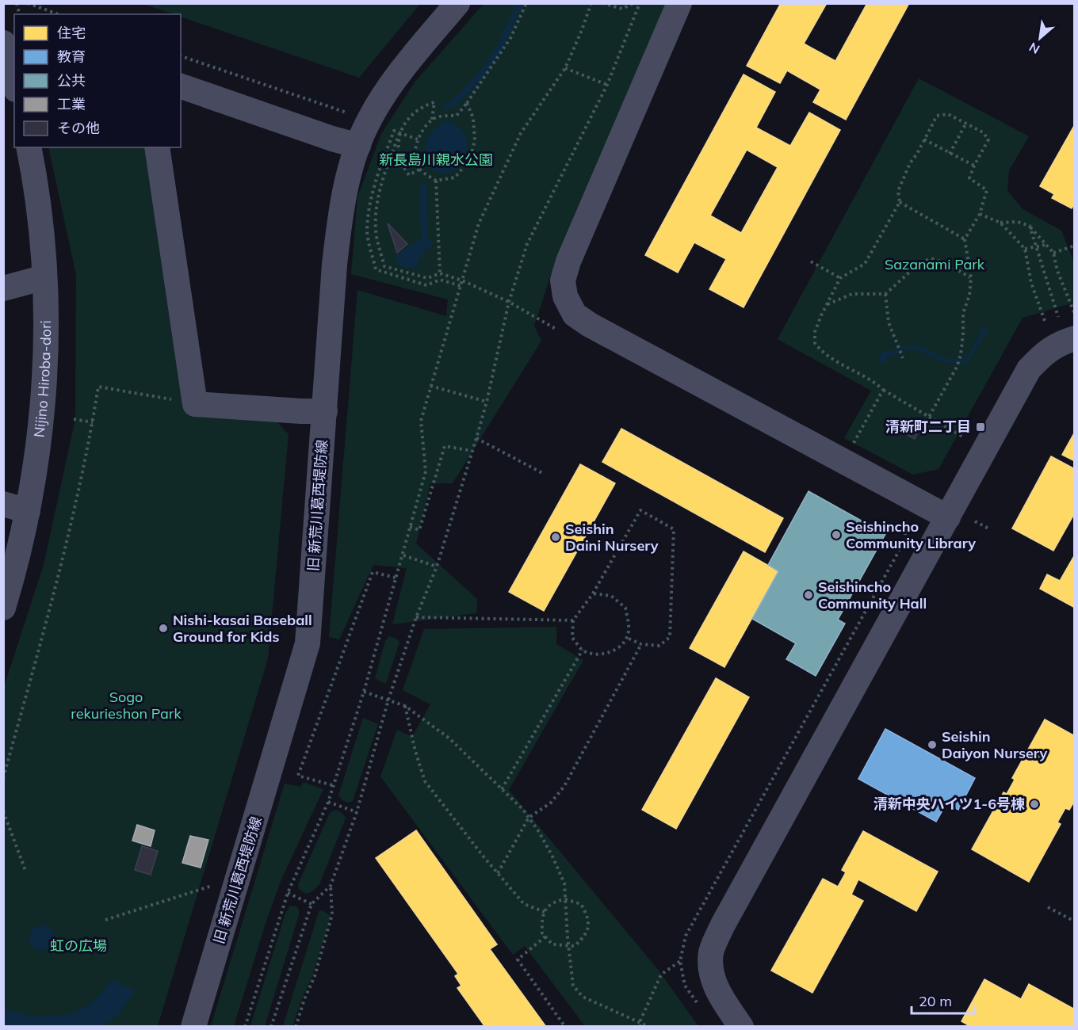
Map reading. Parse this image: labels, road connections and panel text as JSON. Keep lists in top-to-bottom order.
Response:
{
  "streets": {
    "street": ["Nijino Hiroba-dori", "旧 新荒川葛西堤防線"]
  },
  "parks": [
    "新長島川親水公園",
    "Sazanami Park",
    "Sogo rekurieshon Park",
    "虹の広場"
  ],
  "places": {
    "transit": ["清新町二丁目"],
    "other": [
      "Seishincho Community Library",
      "Seishin Daini Nursery",
      "Seishincho Community Hall",
      "Nishi-kasai Baseball Ground for Kids",
      "Seishin Daiyon Nursery",
      "清新中央ハイツ1-6号棟"
    ]
  },
  "legend": [
    "住宅",
    "教育",
    "公共",
    "工業",
    "その他"
  ],
  "scale_bar": "20 m",
  "north": "bottom left"
}
